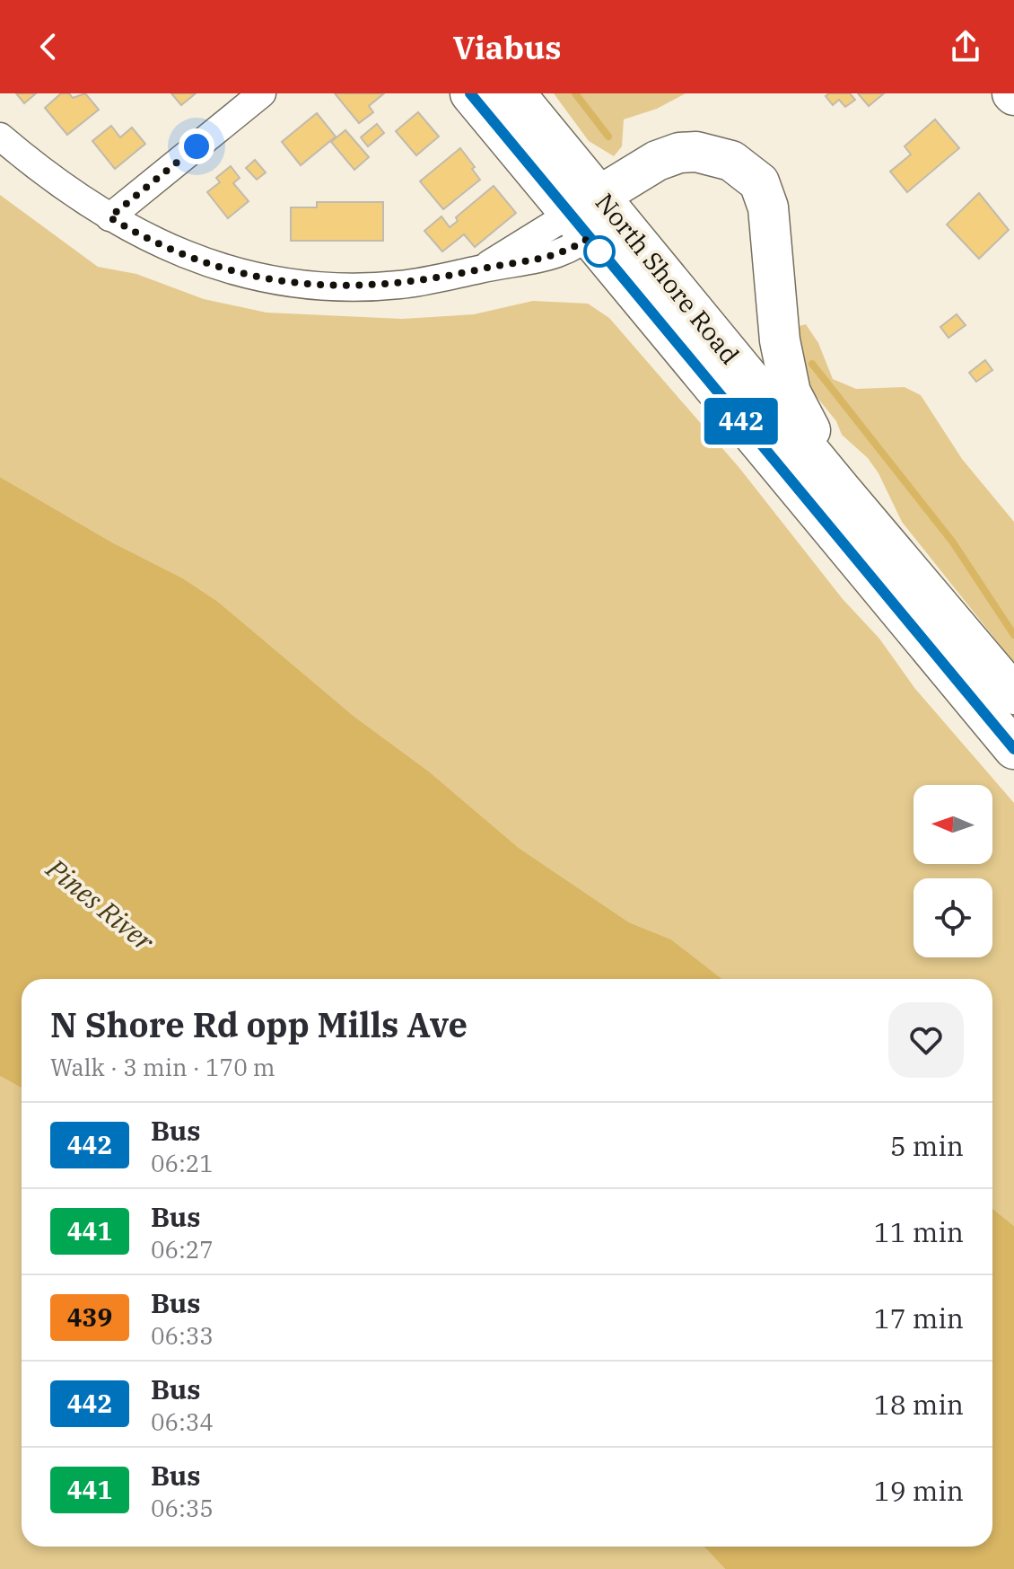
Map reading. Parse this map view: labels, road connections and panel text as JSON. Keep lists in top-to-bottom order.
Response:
{
  "streets": {
    "highway": ["North Shore Road"]
  },
  "water": ["Pines River"],
  "lines": ["bus line 442"],
  "north": "left",
  "page": {
    "header": "Viabus",
    "on_map": "442",
    "heading": ["N Shore Rd opp Mills Ave", "Walk · 3 min · 170 m"],
    "list": [
      {
        "mark": "442",
        "name": "Bus",
        "note": "06:21",
        "value": "5 min"
      },
      {
        "mark": "441",
        "name": "Bus",
        "note": "06:27",
        "value": "11 min"
      },
      {
        "mark": "439",
        "name": "Bus",
        "note": "06:33",
        "value": "17 min"
      },
      {
        "mark": "442",
        "name": "Bus",
        "note": "06:34",
        "value": "18 min"
      },
      {
        "mark": "441",
        "name": "Bus",
        "note": "06:35",
        "value": "19 min"
      }
    ]
  }
}
